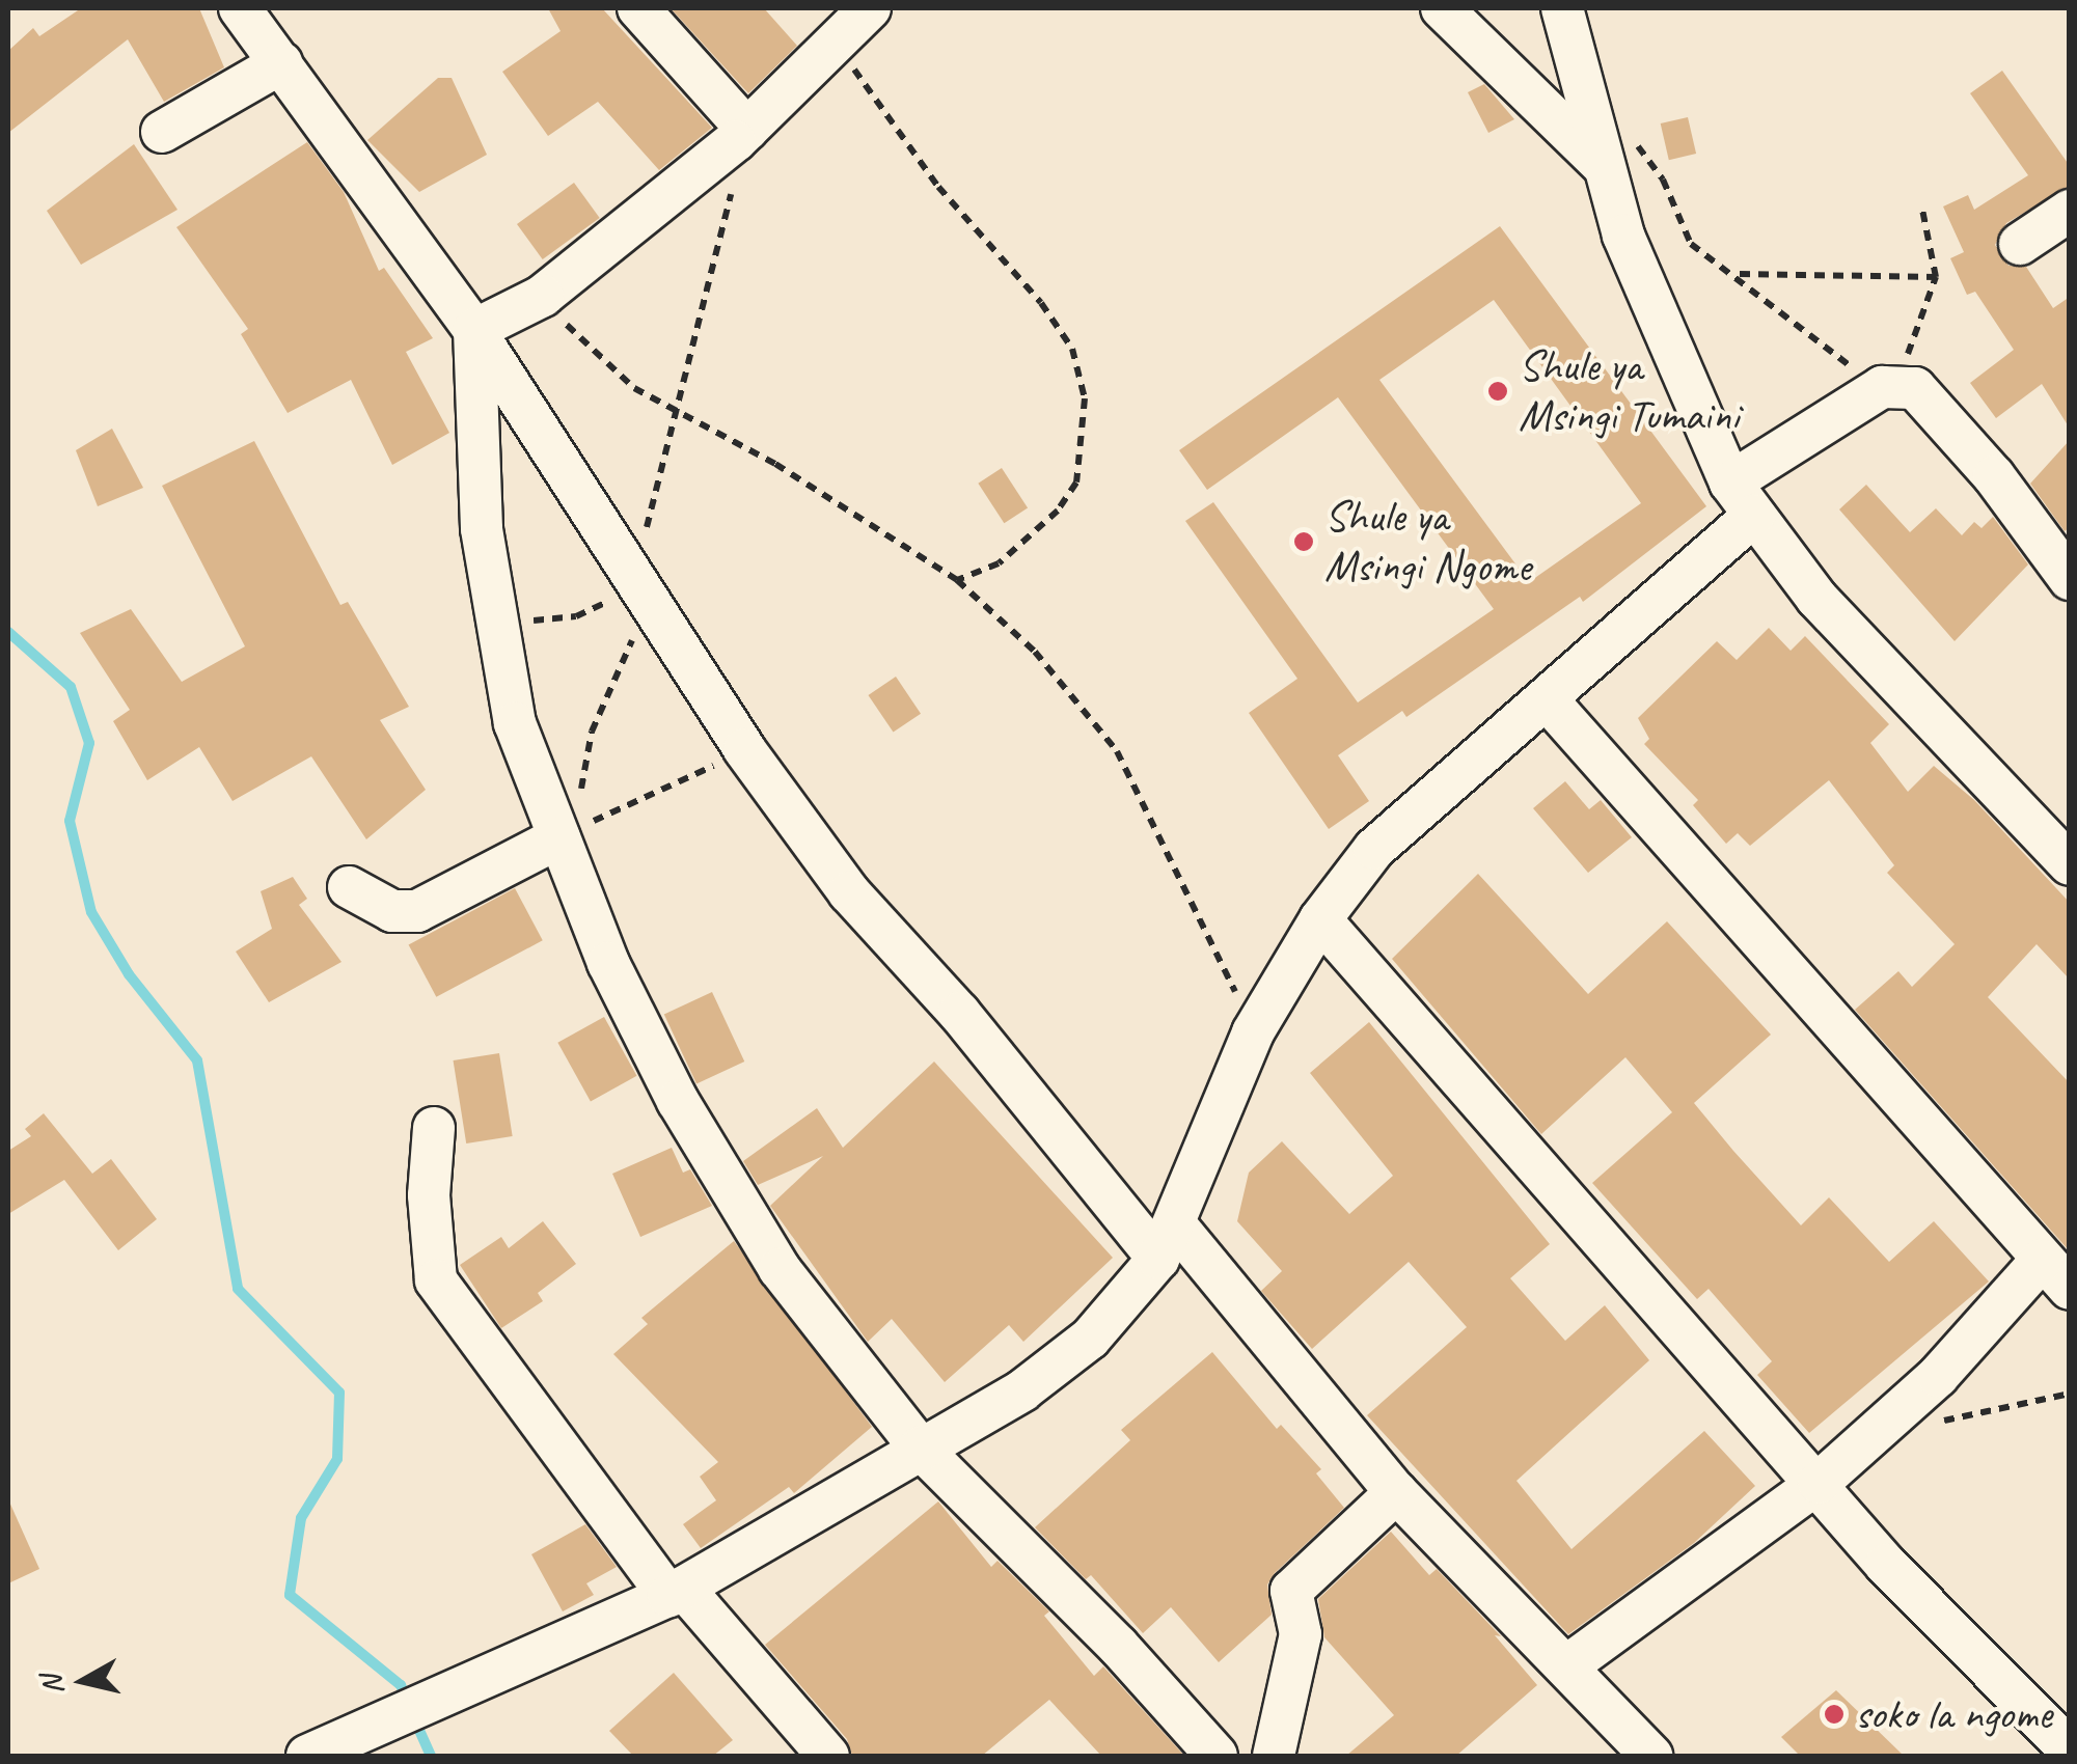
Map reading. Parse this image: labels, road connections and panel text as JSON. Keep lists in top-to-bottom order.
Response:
{
  "places": ["Shule ya Msingi Tumaini", "Shule ya Msingi Ngome", "soko la ngome"],
  "north": "left"
}
